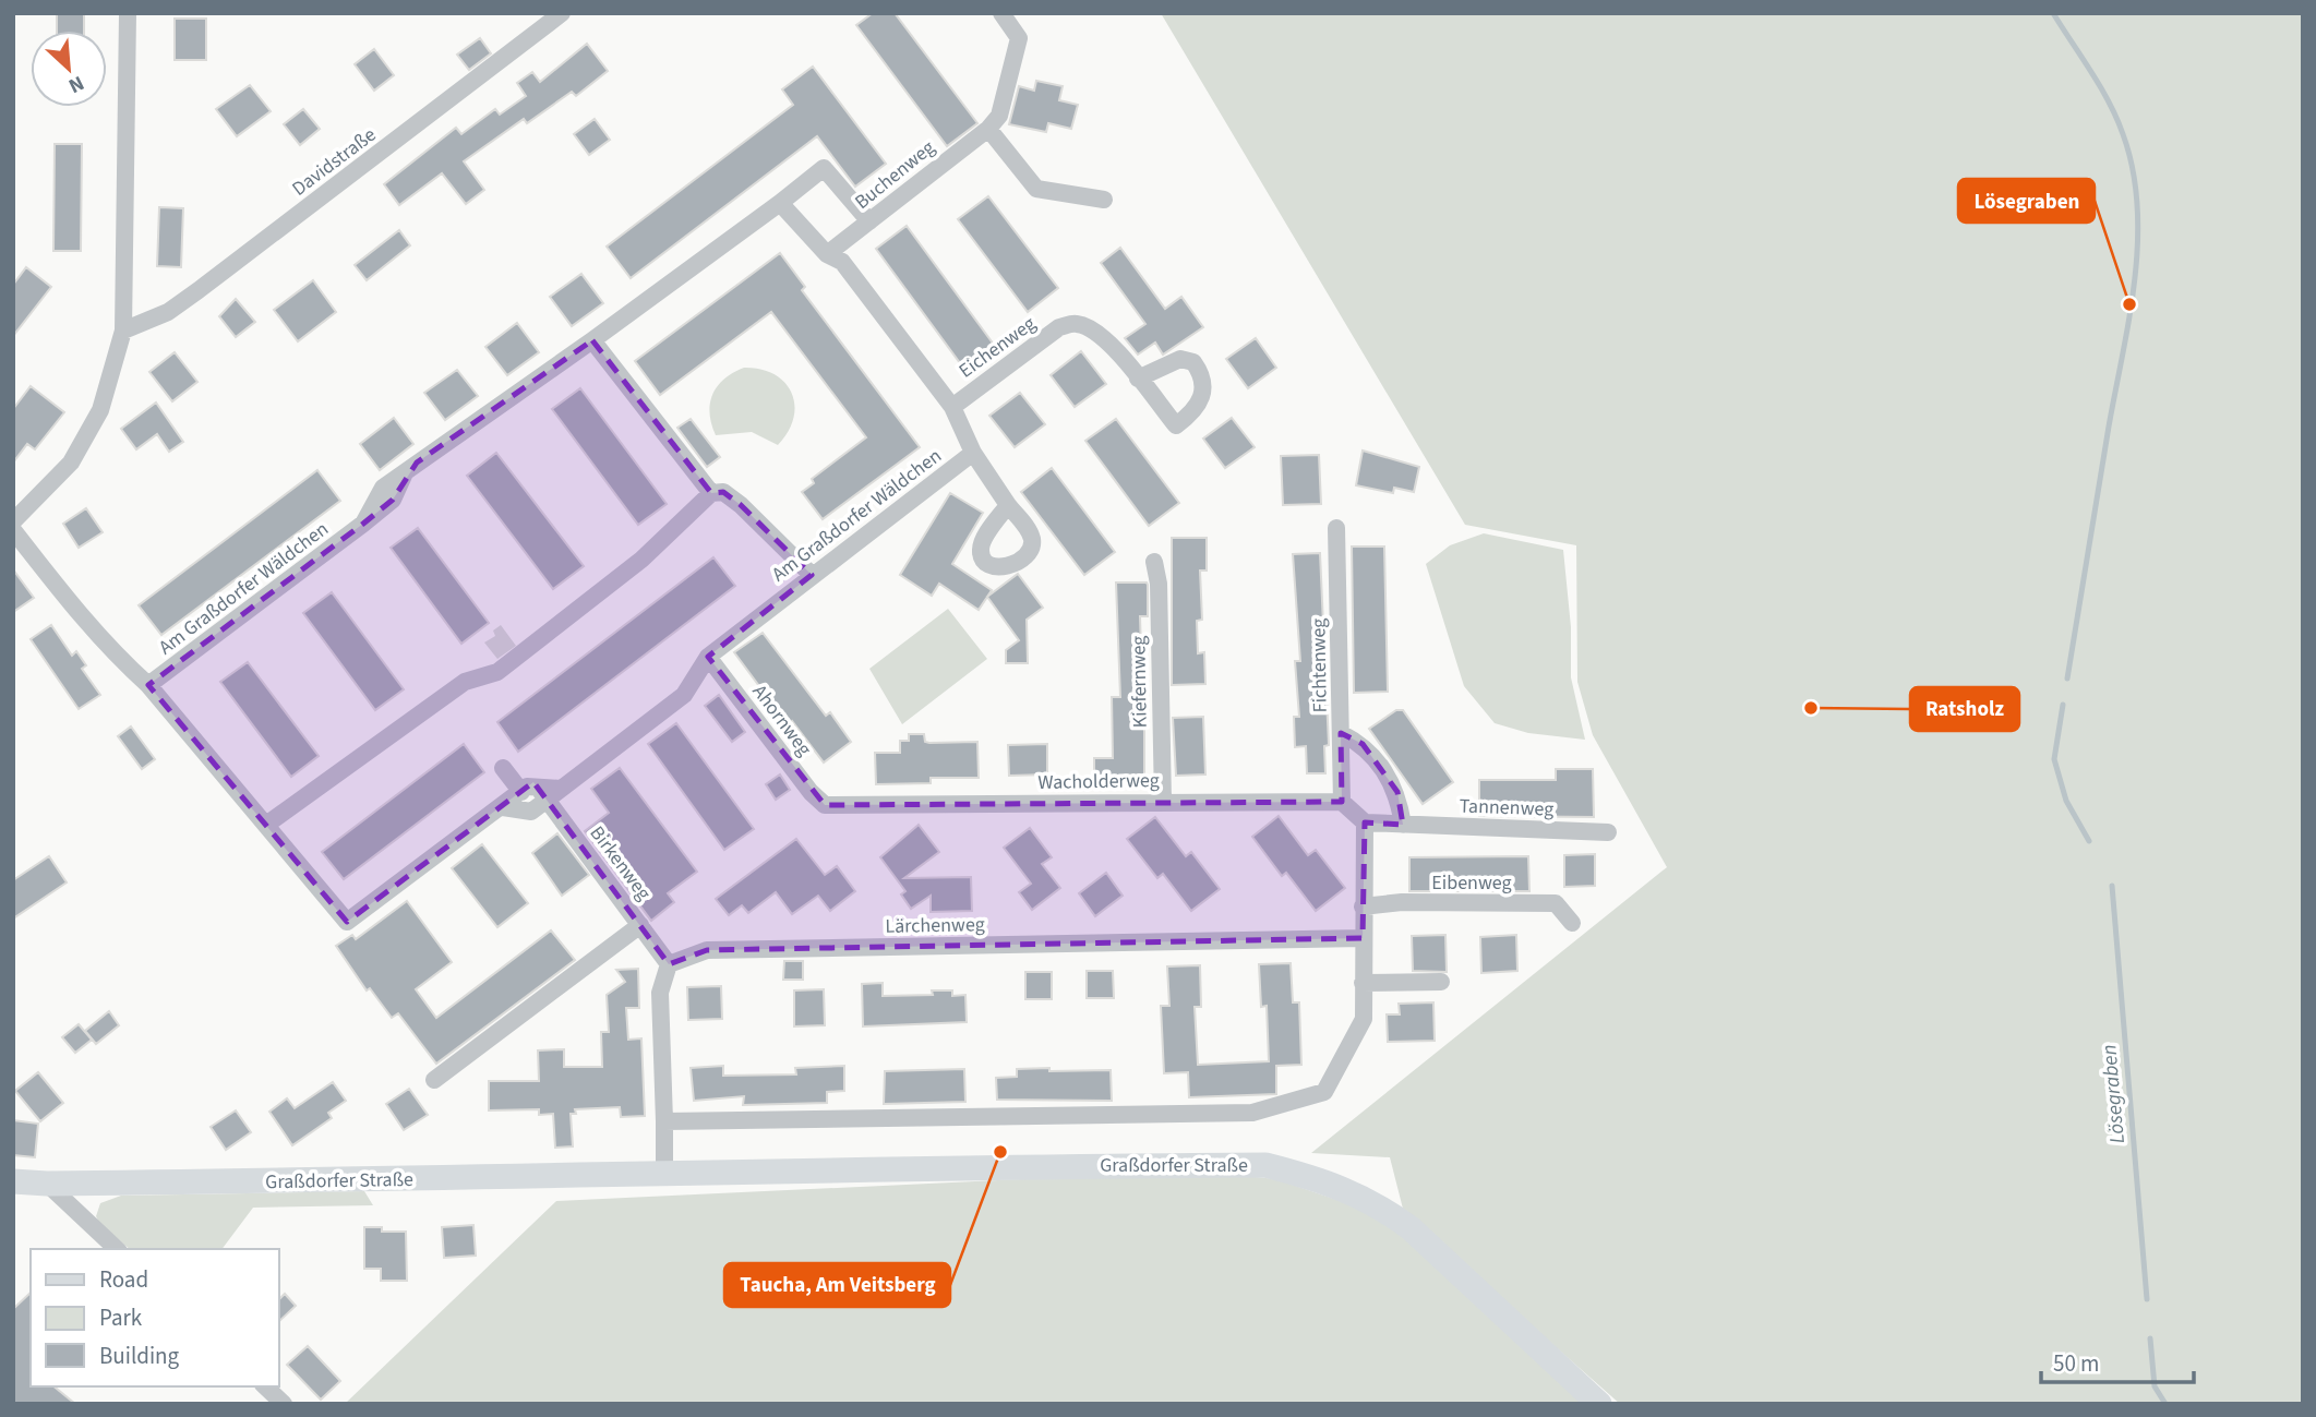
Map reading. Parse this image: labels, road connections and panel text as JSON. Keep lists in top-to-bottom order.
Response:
{
  "streets": {
    "street": [
      "Davidstraße",
      "Buchenweg",
      "Eichenweg",
      "Am Graßdorfer Wäldchen",
      "Fichtenweg",
      "Kiefernweg",
      "Ahornweg",
      "Wacholderweg",
      "Tannenweg",
      "Birkenweg",
      "Eibenweg",
      "Lärchenweg",
      "Graßdorfer Straße"
    ]
  },
  "crossings": [
    ["Buchenweg", "Am Graßdorfer Wäldchen"],
    ["Eichenweg", "Am Graßdorfer Wäldchen"],
    ["Am Graßdorfer Wäldchen", "Ahornweg"],
    ["Am Graßdorfer Wäldchen", "Birkenweg"],
    ["Fichtenweg", "Wacholderweg"],
    ["Kiefernweg", "Wacholderweg"],
    ["Ahornweg", "Wacholderweg"],
    ["Birkenweg", "Lärchenweg"]
  ],
  "water": ["Lösegraben"],
  "places": ["Lösegraben", "Ratsholz", "Taucha, Am Veitsberg"],
  "legend": ["Road", "Park", "Building"],
  "scale_bar": "50 m",
  "north": "bottom right"
}
